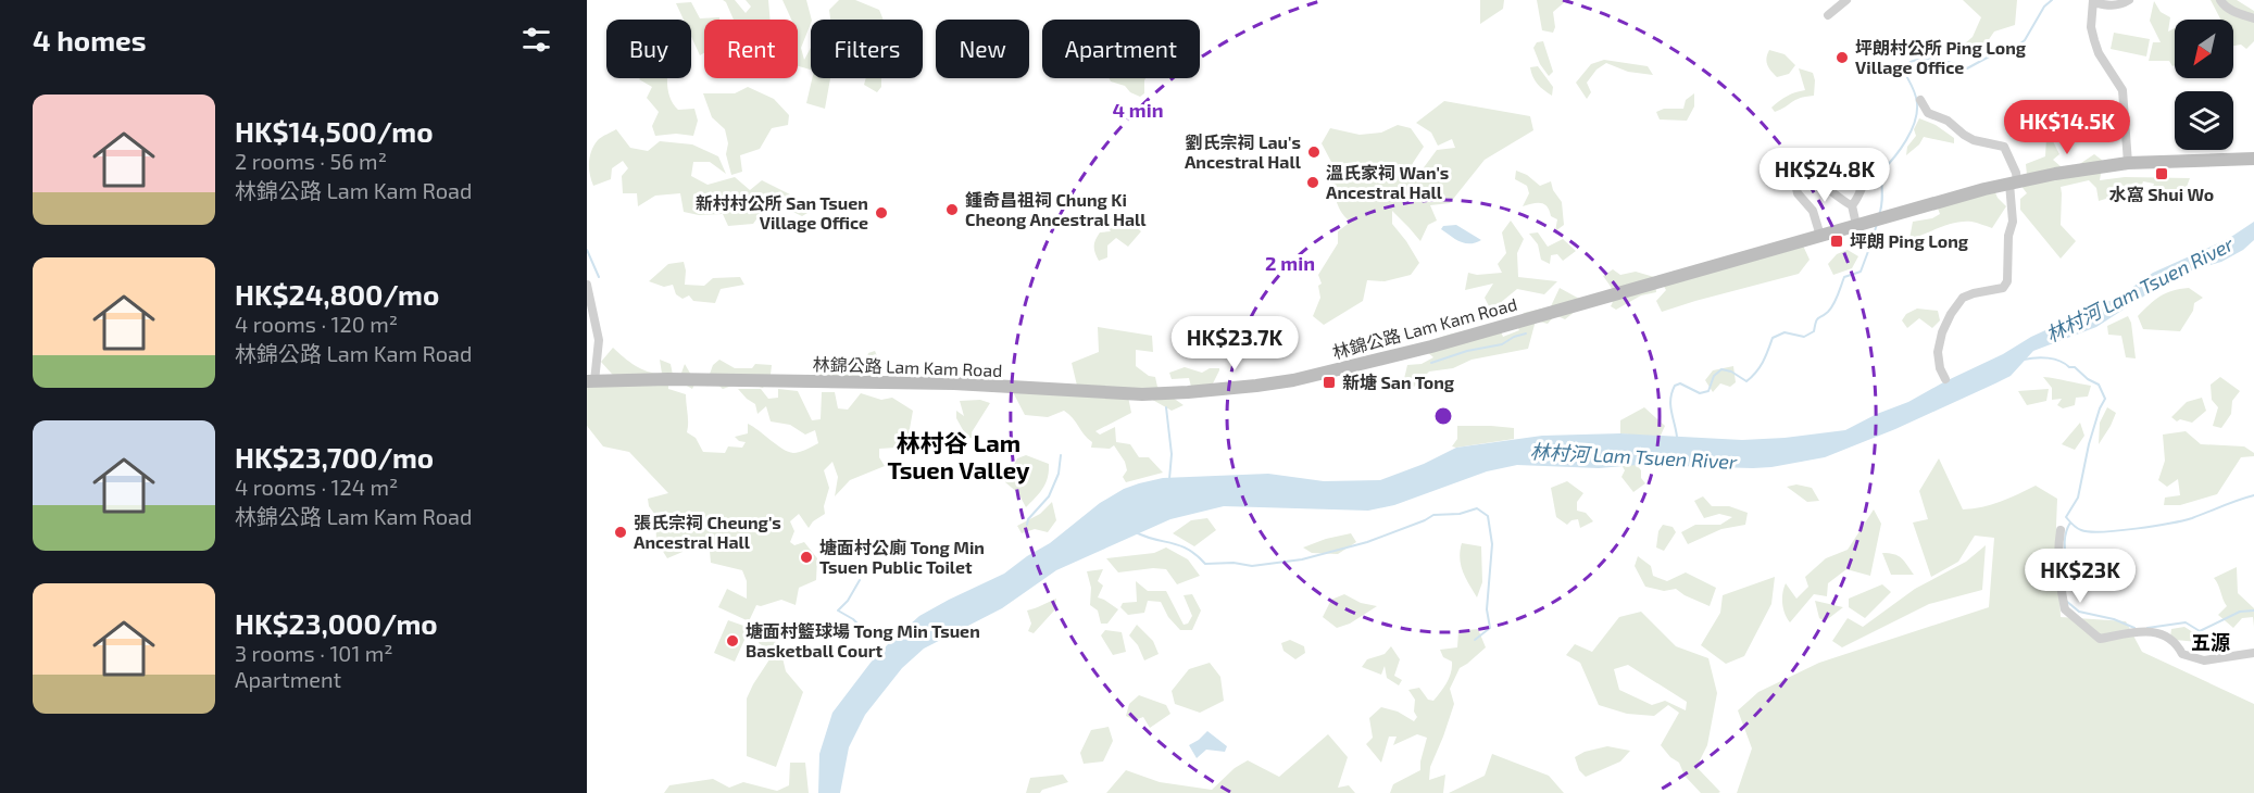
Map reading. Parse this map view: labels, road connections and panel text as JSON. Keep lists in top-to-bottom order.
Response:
{
  "streets": {
    "main road": ["林錦公路 Lam Kam Road"]
  },
  "districts": ["林村谷 Lam Tsuen Valley", "五源"],
  "water": ["林村河 Lam Tsuen River"],
  "places": {
    "other": [
      "坪朗村公所 Ping Long Village Office",
      "劉氏宗祠 Lau's Ancestral Hall",
      "溫氏家祠 Wan's Ancestral Hall",
      "鍾奇昌祖祠 Chung Ki Cheong Ancestral Hall",
      "新村村公所 San Tsuen Village Office",
      "張氏宗祠 Cheung's Ancestral Hall",
      "塘面村公廁 Tong Min Tsuen Public Toilet",
      "塘面村籃球場 Tong Min Tsuen Basketball Court"
    ],
    "transit": ["水窩 Shui Wo", "坪朗 Ping Long", "新塘 San Tong"]
  },
  "north": "bottom left",
  "page": {
    "heading": "4 homes",
    "chip": [
      "Buy",
      "Rent",
      "Filters",
      "New",
      "Apartment"
    ],
    "list": [
      {
        "name": "HK$14,500/mo",
        "note": "2 rooms · 56 m² · 林錦公路 Lam Kam Road"
      },
      {
        "name": "HK$24,800/mo",
        "note": "4 rooms · 120 m² · 林錦公路 Lam Kam Road"
      },
      {
        "name": "HK$23,700/mo",
        "note": "4 rooms · 124 m² · 林錦公路 Lam Kam Road"
      },
      {
        "name": "HK$23,000/mo",
        "note": "3 rooms · 101 m² · Apartment"
      }
    ],
    "price": [
      "HK$14.5K",
      "HK$24.8K",
      "HK$23.7K",
      "HK$23K"
    ]
  },
  "rings": ["4 min", "2 min"]
}
